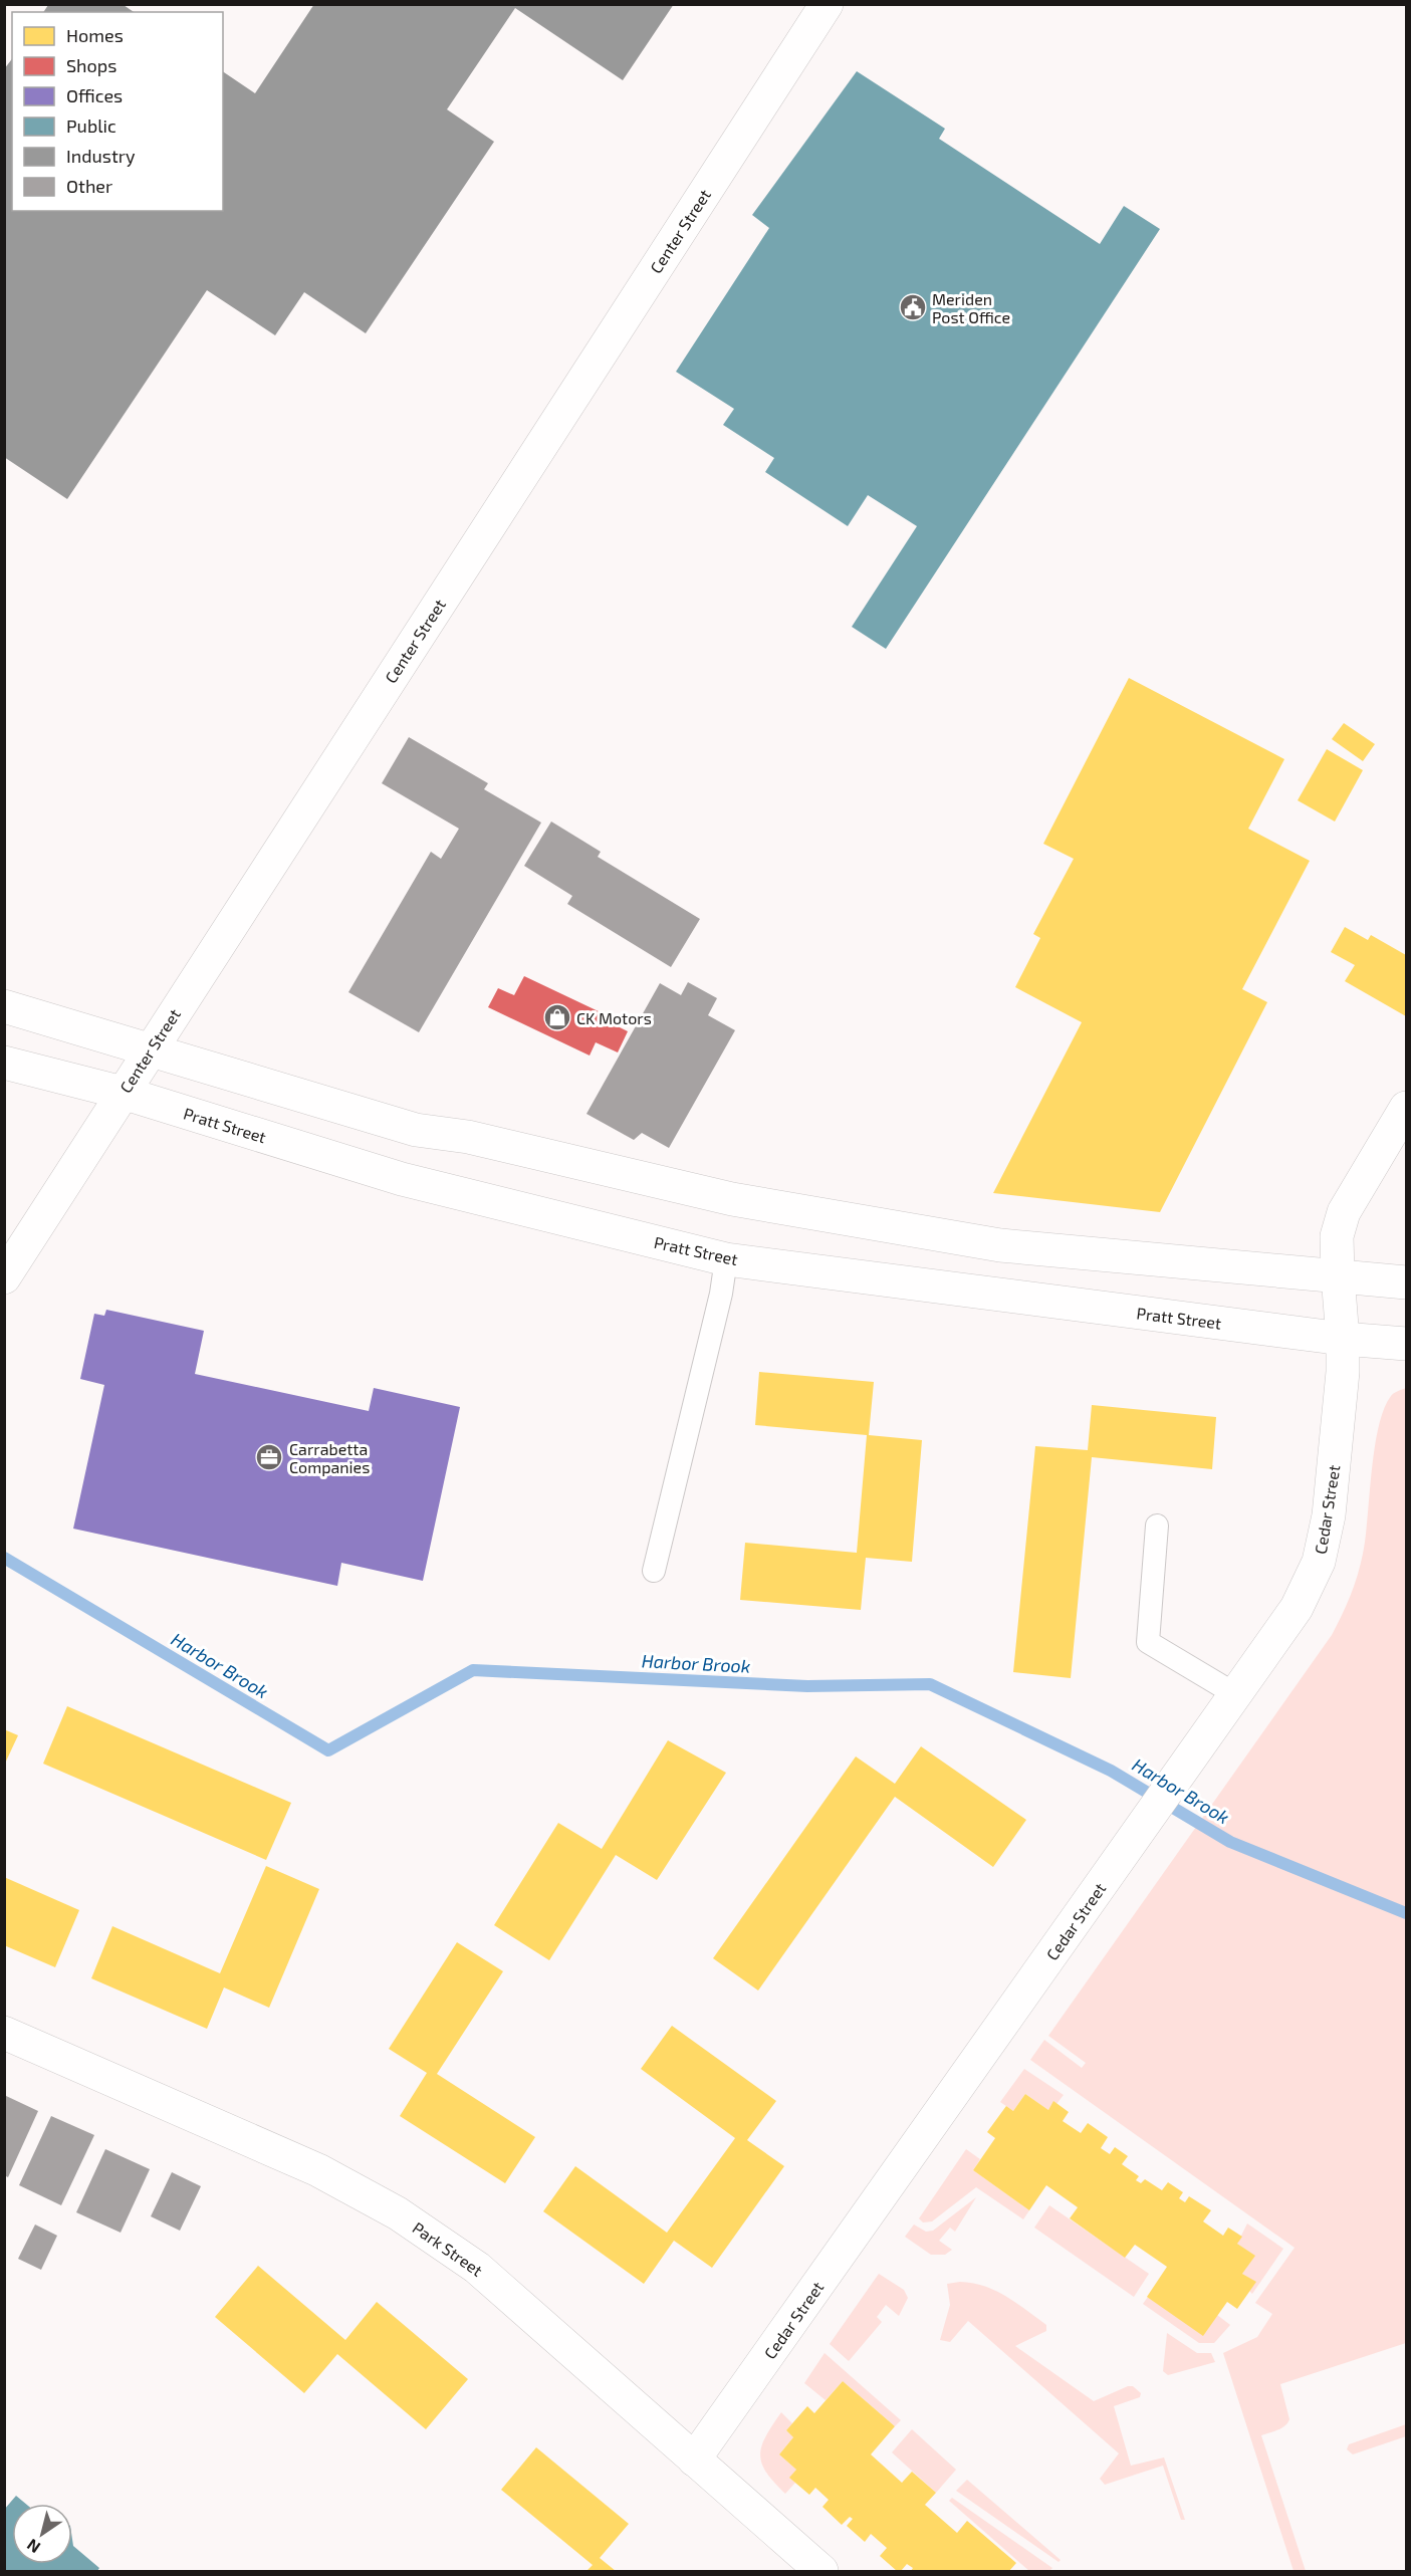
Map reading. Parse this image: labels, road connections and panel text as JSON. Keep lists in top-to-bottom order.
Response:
{
  "streets": {
    "street": [
      "Center Street",
      "Pratt Street",
      "Cedar Street",
      "Park Street"
    ]
  },
  "crossings": [
    ["Center Street", "Pratt Street"],
    ["Pratt Street", "Cedar Street"],
    ["Cedar Street", "Park Street"]
  ],
  "water": ["Harbor Brook"],
  "places": {
    "public building": ["Meriden Post Office"],
    "shop": ["CK Motors"],
    "office": ["Carrabetta Companies"]
  },
  "legend": [
    "Homes",
    "Shops",
    "Offices",
    "Public",
    "Industry",
    "Other"
  ],
  "north": "bottom left"
}
